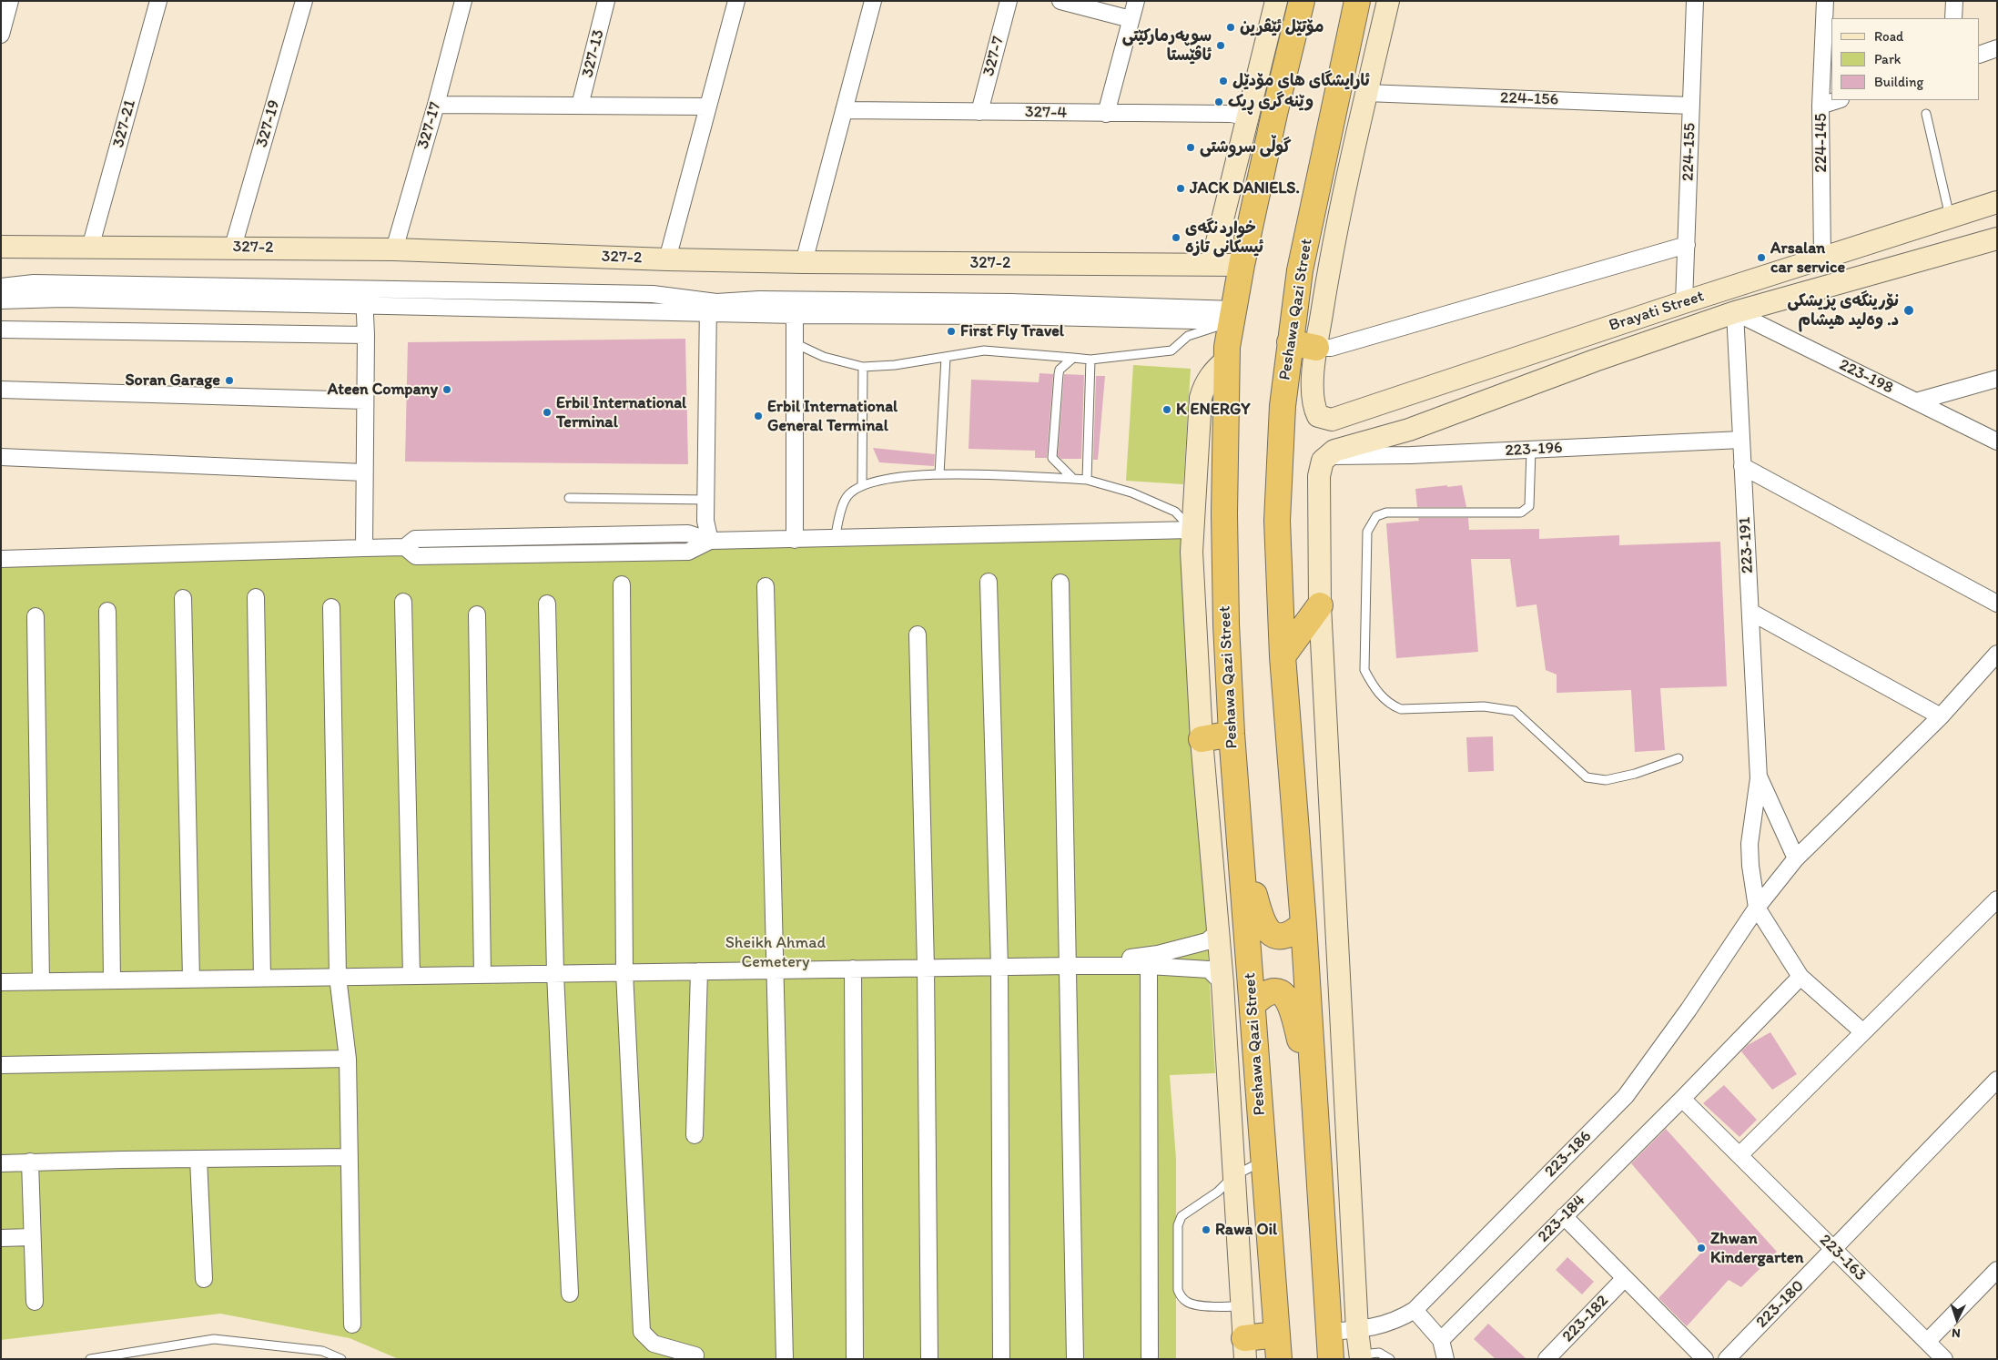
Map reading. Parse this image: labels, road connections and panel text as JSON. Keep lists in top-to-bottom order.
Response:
{
  "streets": {
    "highway": ["Peshawa Qazi Street"],
    "street": [
      "327-13",
      "327-7",
      "224-156",
      "327-4",
      "327-21",
      "327-19",
      "327-17",
      "224-145",
      "224-155",
      "327-2",
      "Brayati Street",
      "223-198",
      "223-196",
      "223-191",
      "223-186",
      "223-184",
      "223-163",
      "223-180",
      "223-182"
    ]
  },
  "crossings": [
    ["327-7", "327-4"],
    ["224-156", "224-155"],
    ["327-21", "327-2"],
    ["327-19", "327-2"],
    ["327-17", "327-2"],
    ["224-145", "Brayati Street"],
    ["224-155", "Brayati Street"],
    ["327-2", "Peshawa Qazi Street"],
    ["Peshawa Qazi Street", "223-186"],
    ["Brayati Street", "223-198"],
    ["Brayati Street", "223-196"],
    ["Brayati Street", "223-191"],
    ["223-198", "223-191"],
    ["223-196", "223-191"],
    ["223-184", "223-163"],
    ["223-163", "223-180"]
  ],
  "parks": ["Sheikh Ahmad Cemetery"],
  "places": [
    "مۆتێل ئێڤرین",
    "سوپەرمارکێتی ئاڤێستا",
    "ئارایشگای های مۆدێل",
    "وێنەگری ڕیک",
    "گوڵی سروشتی",
    "JACK DANIELS.",
    "خواردنگەی ئیسکانی تازە",
    "Arsalan car service",
    "نۆرینگەی پزیشکی د. وەلید هیشام",
    "First Fly Travel",
    "Soran Garage",
    "Ateen Company",
    "K ENERGY",
    "Erbil International Terminal",
    "Erbil International General Terminal",
    "Rawa Oil",
    "Zhwan Kindergarten"
  ],
  "legend": ["Road", "Park", "Building"],
  "north": "bottom"
}
